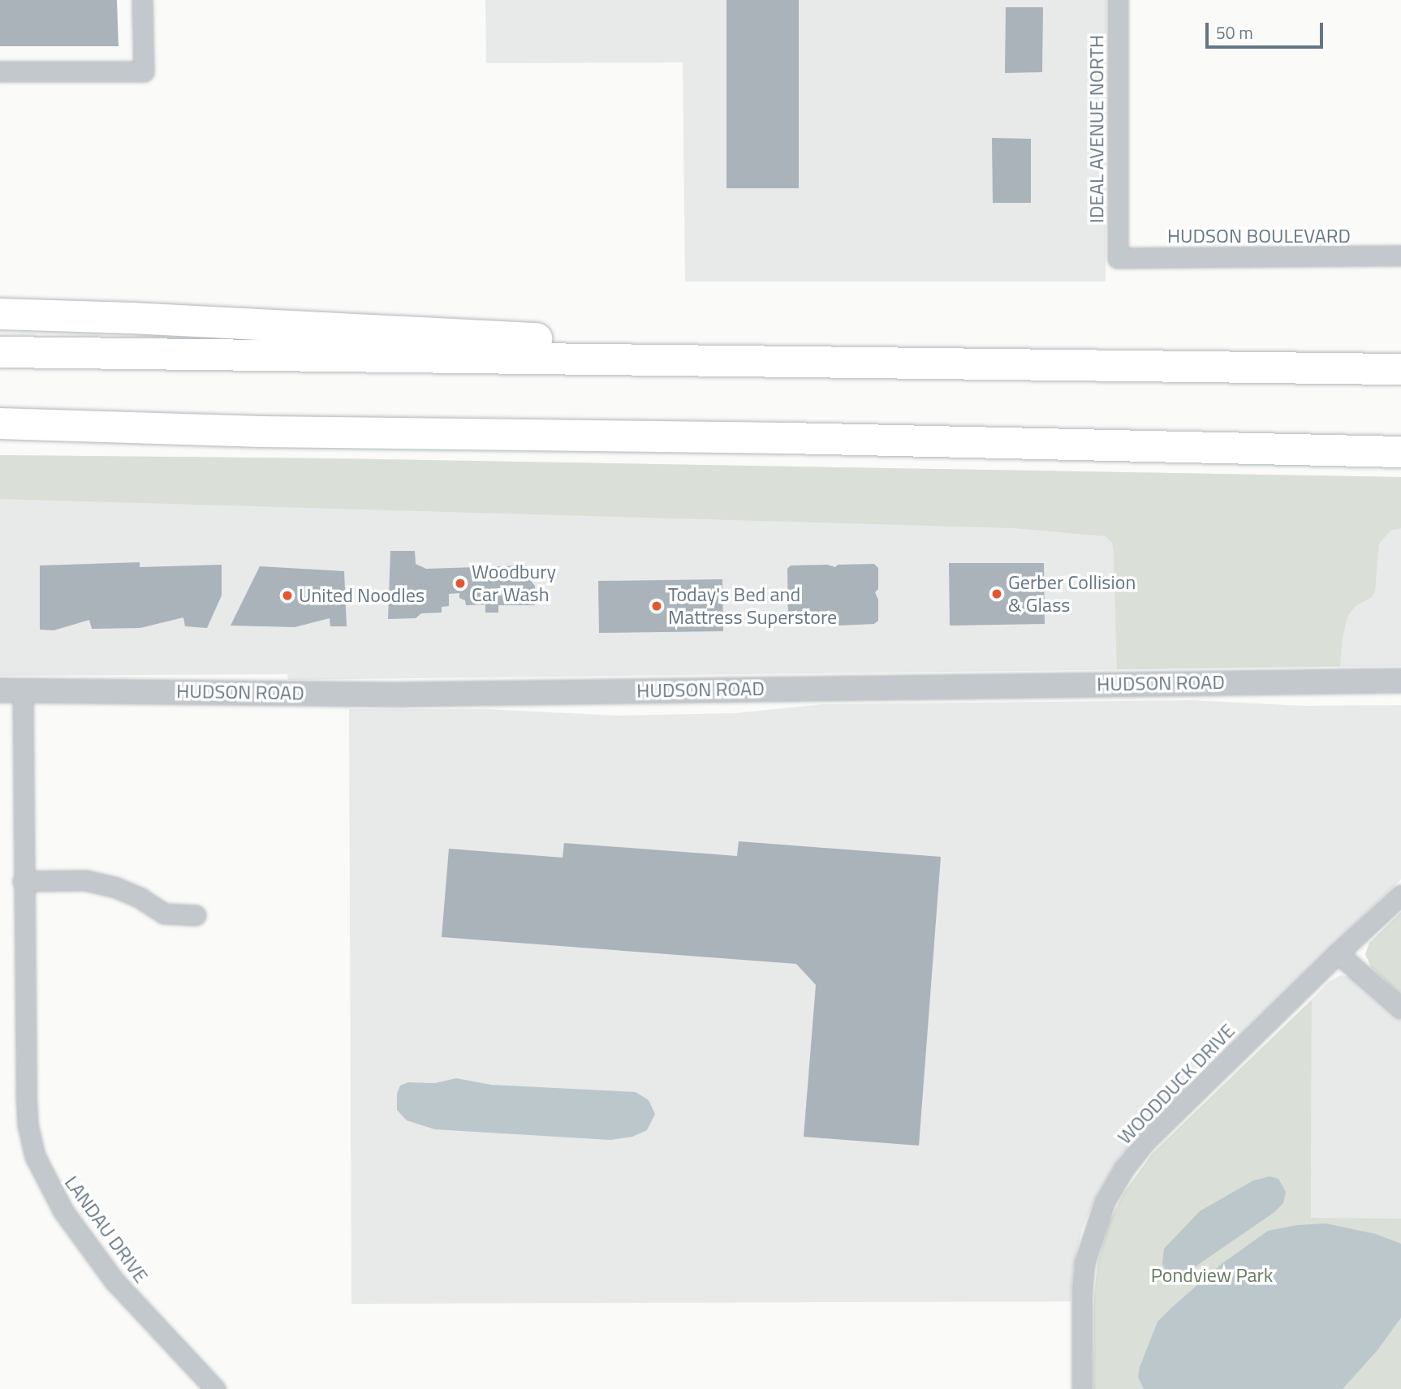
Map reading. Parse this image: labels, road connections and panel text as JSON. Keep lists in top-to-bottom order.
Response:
{
  "streets": {
    "street": [
      "IDEAL AVENUE NORTH",
      "HUDSON BOULEVARD",
      "HUDSON ROAD",
      "WOODDUCK DRIVE",
      "LANDAU DRIVE"
    ]
  },
  "crossings": [
    ["IDEAL AVENUE NORTH", "HUDSON BOULEVARD"],
    ["HUDSON ROAD", "LANDAU DRIVE"]
  ],
  "parks": ["Pondview Park"],
  "places": [
    "Woodbury Car Wash",
    "Gerber Collision & Glass",
    "United Noodles",
    "Today's Bed and Mattress Superstore"
  ],
  "scale_bar": "50 m"
}
